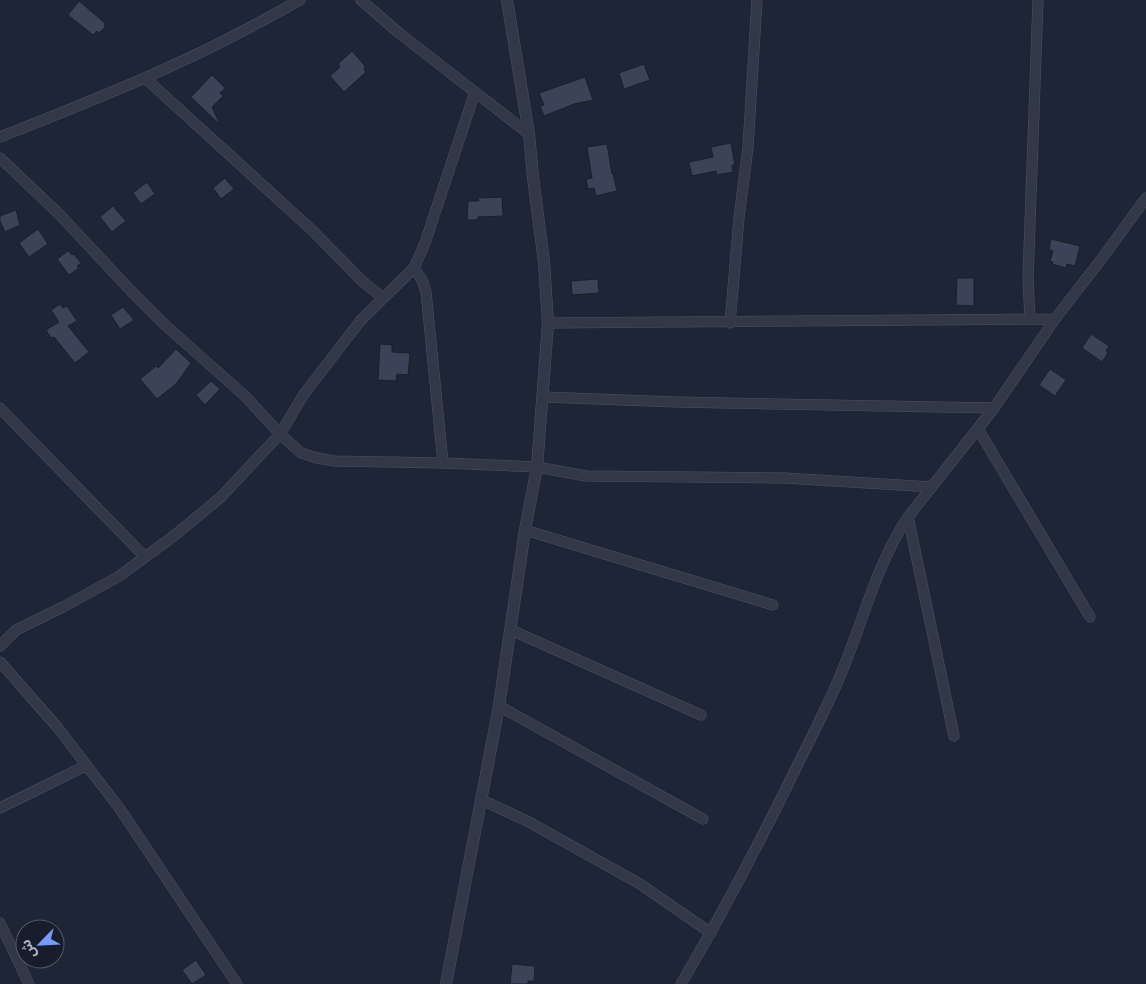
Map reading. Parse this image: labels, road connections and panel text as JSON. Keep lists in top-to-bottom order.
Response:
{
  "north": "bottom left"
}
